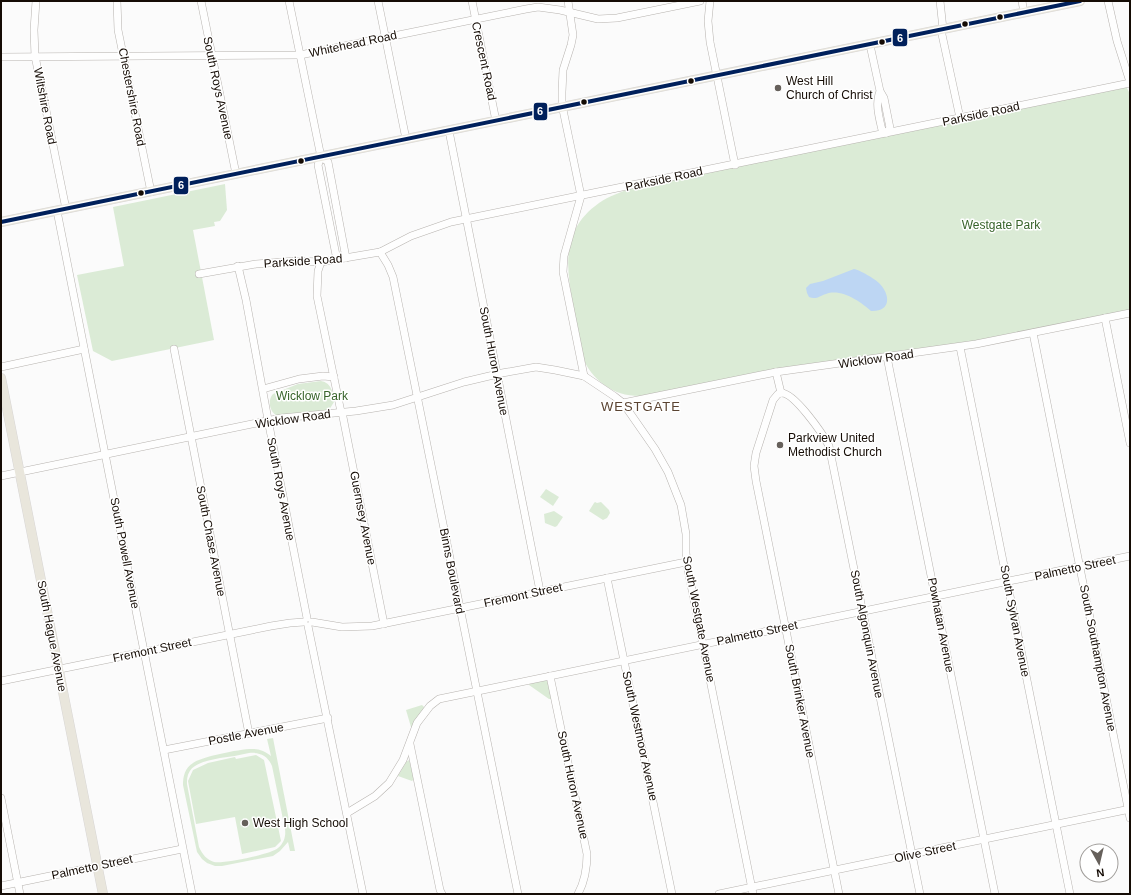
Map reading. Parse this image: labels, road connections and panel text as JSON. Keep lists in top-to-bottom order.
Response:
{
  "streets": {
    "main road": ["South Hague Avenue"],
    "street": [
      "Whitehead Road",
      "Crescent Road",
      "South Roys Avenue",
      "Chestershire Road",
      "Wiltshire Road",
      "Parkside Road",
      "Wicklow Road",
      "South Huron Avenue",
      "Guernsey Avenue",
      "South Chase Avenue",
      "South Powell Avenue",
      "Palmetto Street",
      "Binns Boulevard",
      "Fremont Street",
      "South Westgate Avenue",
      "South Sylvan Avenue",
      "Powhatan Avenue",
      "South Algonquin Avenue",
      "South Southampton Avenue",
      "South Brinker Avenue",
      "Postle Avenue",
      "South Westmoor Avenue",
      "Olive Street"
    ]
  },
  "crossings": [
    ["Whitehead Road", "Crescent Road"],
    ["Whitehead Road", "South Roys Avenue"],
    ["Whitehead Road", "Chestershire Road"],
    ["Whitehead Road", "Wiltshire Road"],
    ["South Roys Avenue", "Parkside Road"],
    ["South Roys Avenue", "Wicklow Road"],
    ["South Roys Avenue", "Palmetto Street"],
    ["South Roys Avenue", "Fremont Street"],
    ["South Roys Avenue", "Postle Avenue"],
    ["Wiltshire Road", "South Powell Avenue"],
    ["Parkside Road", "South Huron Avenue"],
    ["Parkside Road", "Guernsey Avenue"],
    ["Parkside Road", "Binns Boulevard"],
    ["Wicklow Road", "South Huron Avenue"],
    ["Wicklow Road", "Guernsey Avenue"],
    ["Wicklow Road", "South Chase Avenue"],
    ["Wicklow Road", "South Powell Avenue"],
    ["Wicklow Road", "Binns Boulevard"],
    ["Wicklow Road", "South Westgate Avenue"],
    ["Wicklow Road", "South Sylvan Avenue"],
    ["Wicklow Road", "Powhatan Avenue"],
    ["Wicklow Road", "South Hague Avenue"],
    ["Wicklow Road", "South Southampton Avenue"],
    ["South Huron Avenue", "Palmetto Street"],
    ["South Huron Avenue", "Fremont Street"],
    ["Guernsey Avenue", "Fremont Street"],
    ["South Chase Avenue", "Fremont Street"],
    ["South Chase Avenue", "Postle Avenue"],
    ["South Powell Avenue", "Palmetto Street"],
    ["South Powell Avenue", "Fremont Street"],
    ["South Powell Avenue", "Postle Avenue"],
    ["Palmetto Street", "Binns Boulevard"],
    ["Palmetto Street", "South Westgate Avenue"],
    ["Palmetto Street", "South Sylvan Avenue"],
    ["Palmetto Street", "Powhatan Avenue"],
    ["Palmetto Street", "South Algonquin Avenue"],
    ["Palmetto Street", "South Hague Avenue"],
    ["Palmetto Street", "South Southampton Avenue"],
    ["Palmetto Street", "South Brinker Avenue"],
    ["Palmetto Street", "South Westmoor Avenue"],
    ["Binns Boulevard", "Fremont Street"],
    ["Fremont Street", "South Westgate Avenue"],
    ["Fremont Street", "South Hague Avenue"],
    ["Fremont Street", "South Westmoor Avenue"],
    ["South Westgate Avenue", "Olive Street"],
    ["South Sylvan Avenue", "Olive Street"],
    ["Powhatan Avenue", "Olive Street"],
    ["South Algonquin Avenue", "South Brinker Avenue"],
    ["South Algonquin Avenue", "Olive Street"],
    ["South Southampton Avenue", "Olive Street"],
    ["South Brinker Avenue", "Olive Street"]
  ],
  "districts": ["WESTGATE"],
  "parks": ["Westgate Park", "Wicklow Park"],
  "places": ["West Hill Church of Christ", "Parkview United Methodist Church", "West High School"],
  "lines": ["transit line 6"],
  "north": "bottom"
}
